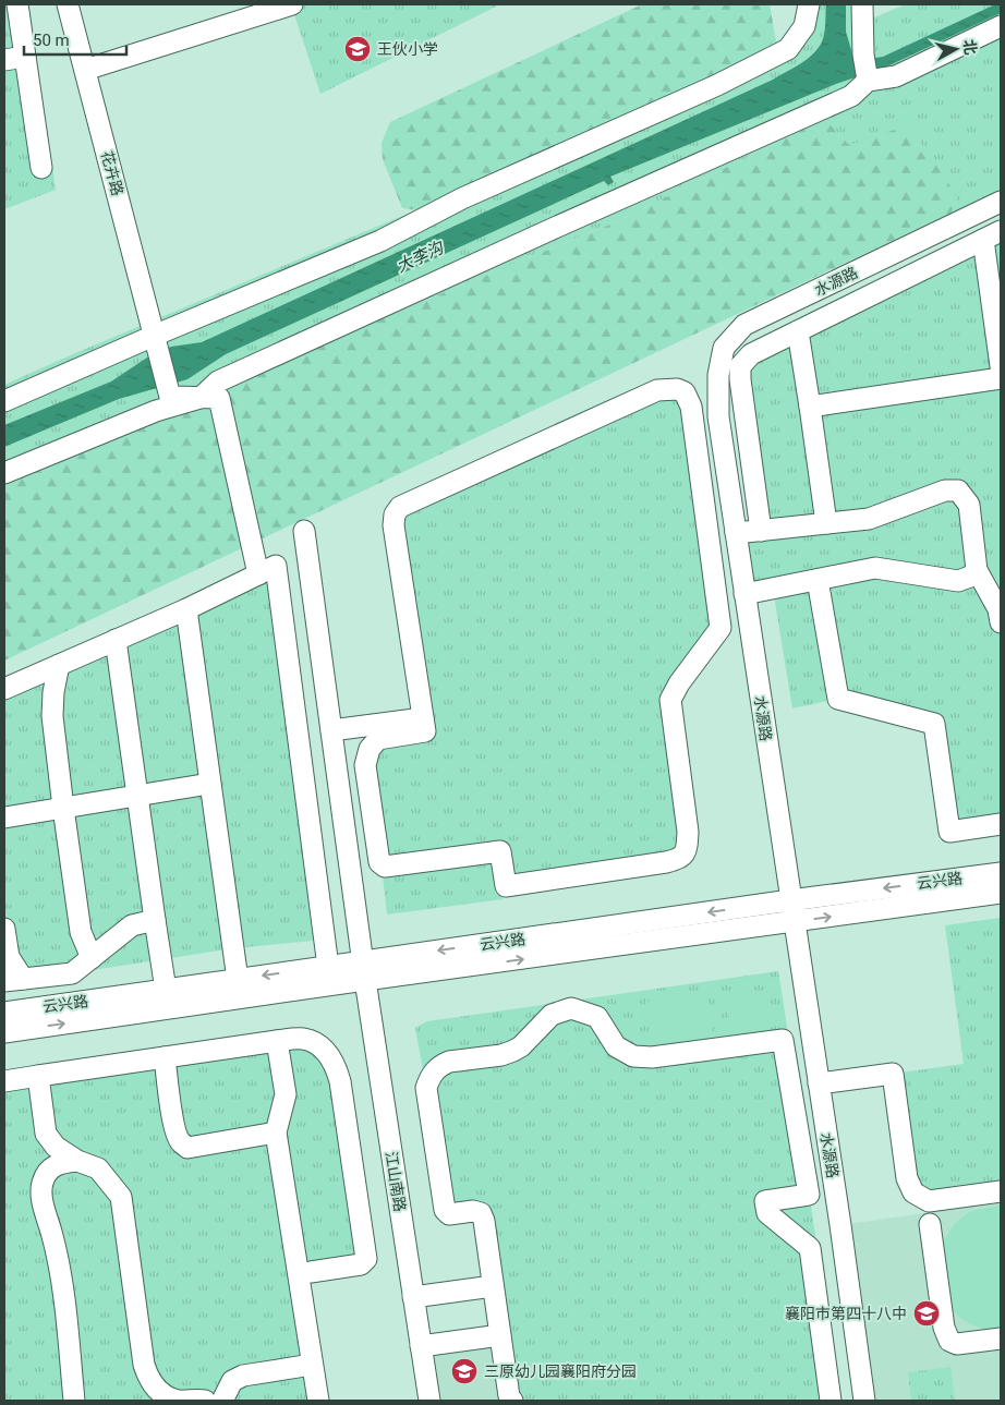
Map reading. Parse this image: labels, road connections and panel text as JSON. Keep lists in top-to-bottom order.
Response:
{
  "streets": {
    "street": [
      "花卉路",
      "水源路",
      "云兴路",
      "江山南路"
    ]
  },
  "crossings": [
    ["水源路", "云兴路"],
    ["云兴路", "江山南路"]
  ],
  "water": ["大李沟"],
  "places": {
    "school or university": ["王伙小学", "襄阳市第四十八中", "三原幼儿园襄阳府分园"]
  },
  "scale_bar": "50 m",
  "north": "right"
}
